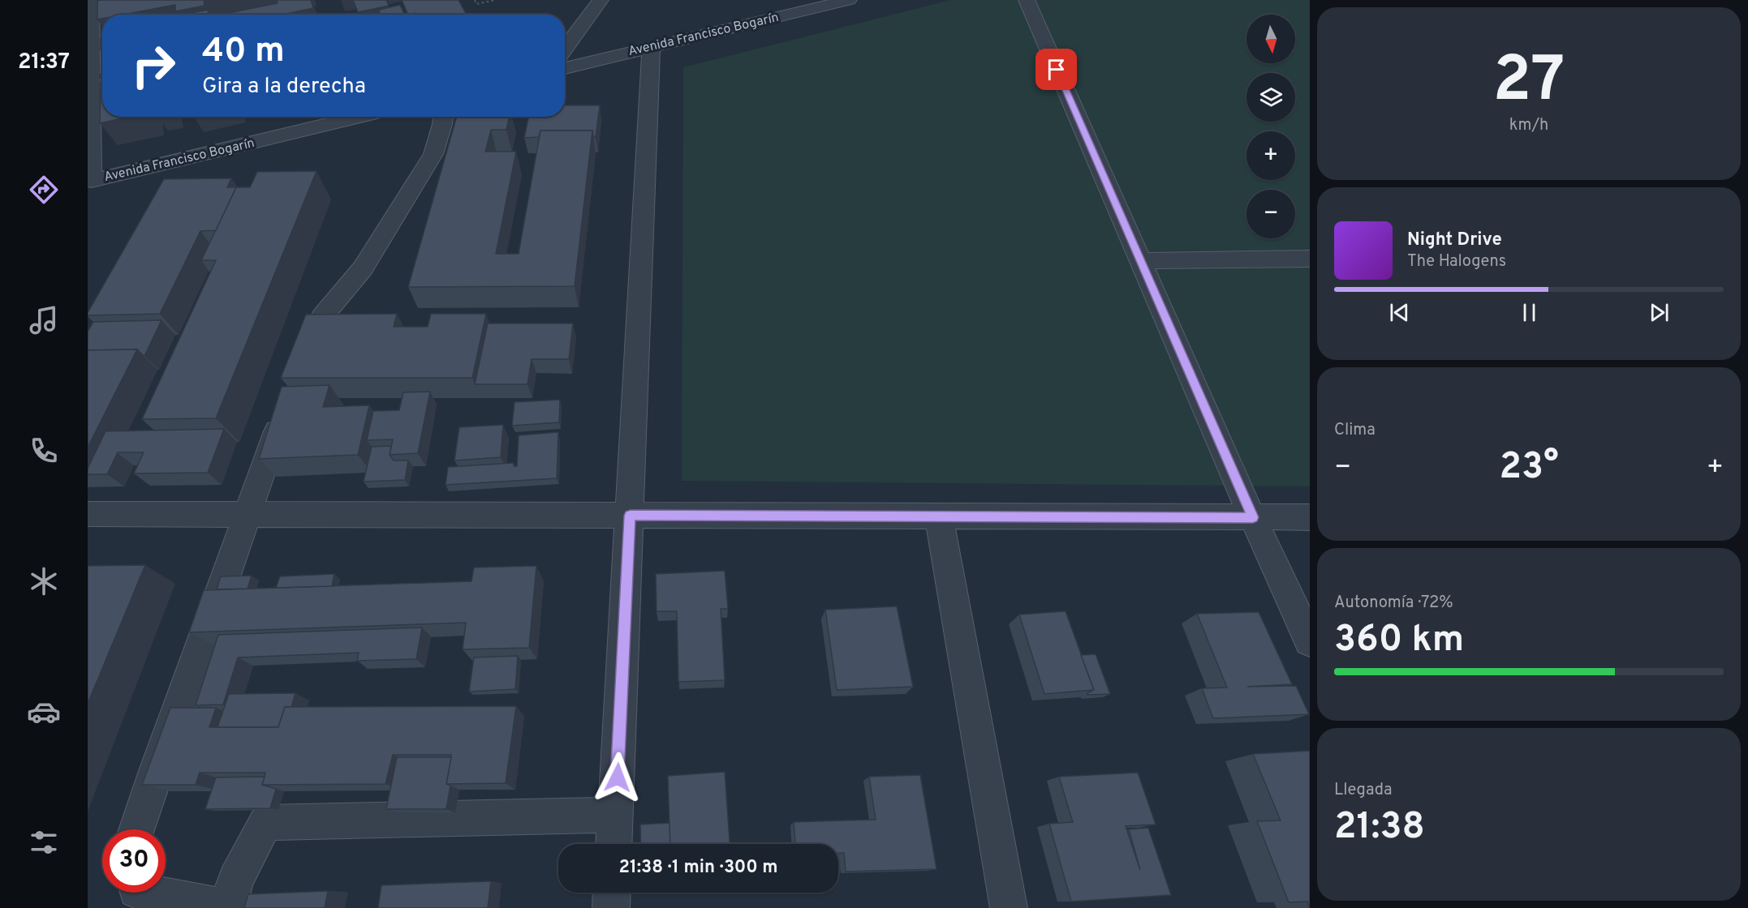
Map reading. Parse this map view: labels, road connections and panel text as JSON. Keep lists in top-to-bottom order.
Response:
{
  "streets": {
    "street": ["Avenida Francisco Bogarín"]
  },
  "north": "bottom",
  "page": {
    "tabs": "21:37",
    "tile": [
      ["27", "km/h"],
      "Clima",
      ["Autonomía · 72%", "360 km"],
      ["Llegada", "21:38"]
    ],
    "map_buttons": ["+", "−"],
    "turn": ["40 m", "Gira a la derecha"],
    "song": ["Night Drive", "The Halogens"],
    "heat": ["−", "23°", "+"],
    "limit": "30",
    "trip": "21:38 · 1 min · 300 m"
  }
}
